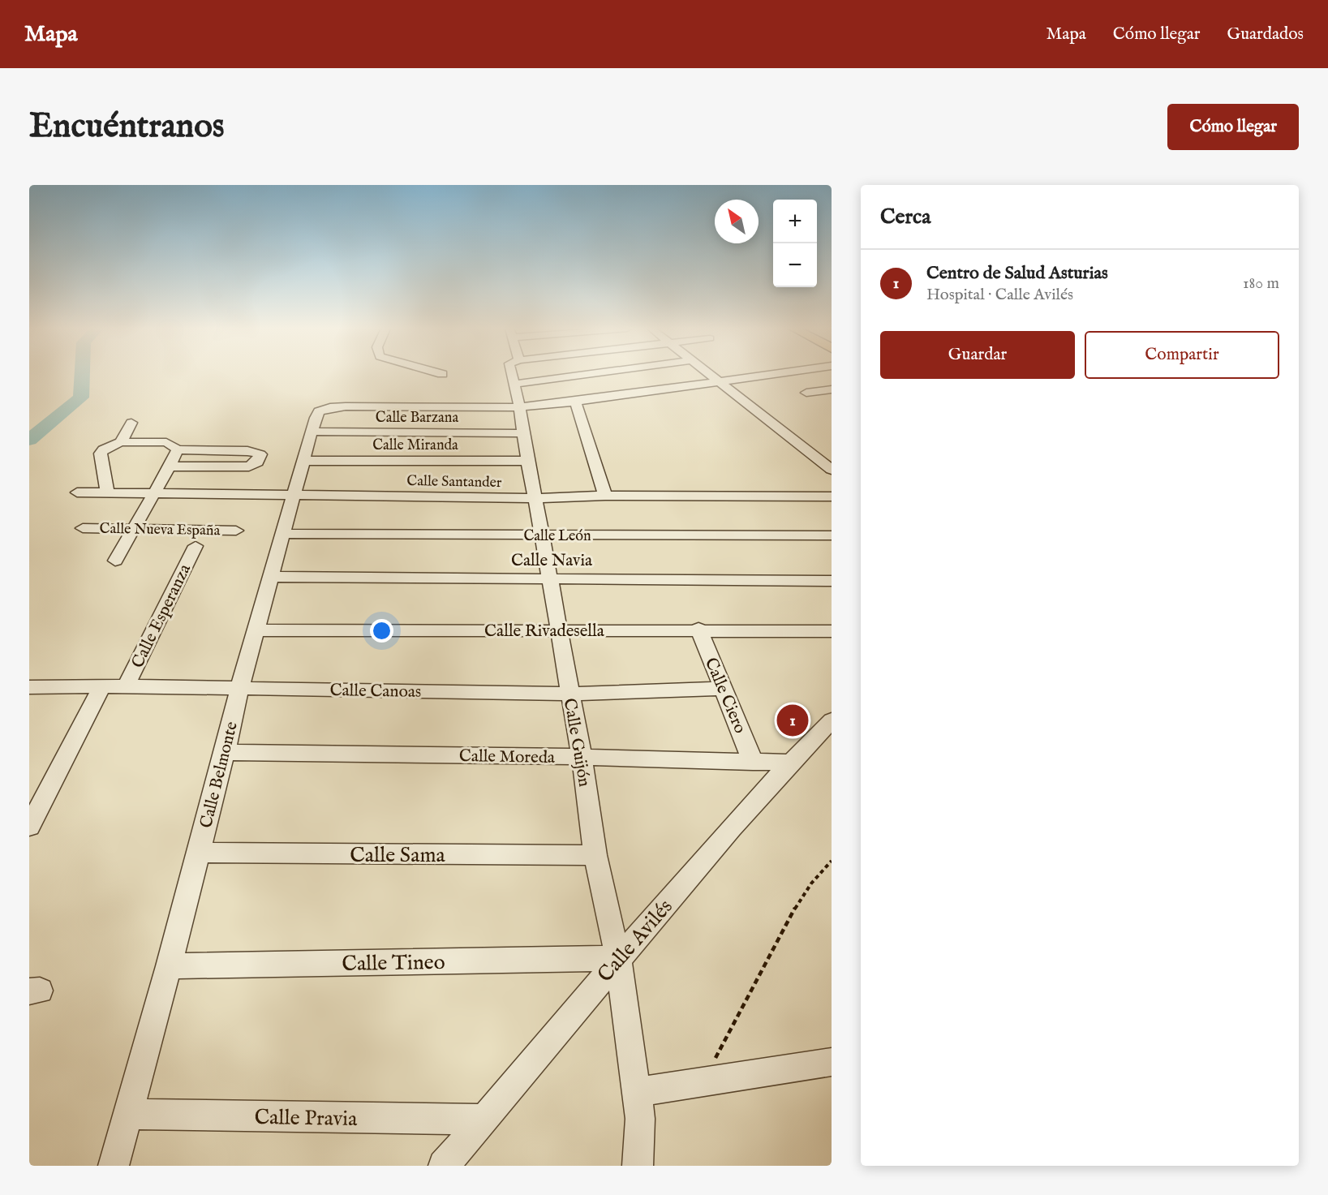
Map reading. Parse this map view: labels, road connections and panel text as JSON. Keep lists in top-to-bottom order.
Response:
{
  "streets": {
    "street": [
      "Calle Barzana",
      "Calle Miranda",
      "Calle Santander",
      "Calle Nueva España",
      "Calle León",
      "Calle Navia",
      "Calle Esperanza",
      "Calle Rivadesella",
      "Calle Canoas",
      "Calle Ciero",
      "Calle Guijón",
      "Calle Moreda",
      "Calle Belmonte",
      "Calle Sama",
      "Calle Avilés",
      "Calle Tineo",
      "Calle Pravia"
    ]
  },
  "crossings": [
    ["Calle Barzana", "Calle Guijón"],
    ["Calle Barzana", "Calle Belmonte"],
    ["Calle Miranda", "Calle Guijón"],
    ["Calle Miranda", "Calle Belmonte"],
    ["Calle Santander", "Calle Guijón"],
    ["Calle Santander", "Calle Belmonte"],
    ["Calle León", "Calle Guijón"],
    ["Calle León", "Calle Belmonte"],
    ["Calle Navia", "Calle Guijón"],
    ["Calle Navia", "Calle Belmonte"],
    ["Calle Esperanza", "Calle Canoas"],
    ["Calle Rivadesella", "Calle Ciero"],
    ["Calle Rivadesella", "Calle Guijón"],
    ["Calle Rivadesella", "Calle Belmonte"],
    ["Calle Canoas", "Calle Ciero"],
    ["Calle Canoas", "Calle Guijón"],
    ["Calle Canoas", "Calle Belmonte"],
    ["Calle Ciero", "Calle Moreda"],
    ["Calle Guijón", "Calle Moreda"],
    ["Calle Guijón", "Calle Belmonte"],
    ["Calle Guijón", "Calle Sama"],
    ["Calle Guijón", "Calle Avilés"],
    ["Calle Guijón", "Calle Tineo"],
    ["Calle Moreda", "Calle Belmonte"],
    ["Calle Moreda", "Calle Avilés"],
    ["Calle Belmonte", "Calle Sama"],
    ["Calle Belmonte", "Calle Tineo"],
    ["Calle Belmonte", "Calle Pravia"],
    ["Calle Avilés", "Calle Tineo"],
    ["Calle Avilés", "Calle Pravia"]
  ],
  "north": "top left",
  "page": {
    "header": "Mapa",
    "nav": ["Mapa", "Cómo llegar", "Guardados"],
    "buttons": [
      "Cómo llegar",
      ["Guardar", "Compartir"]
    ],
    "title": "Encuéntranos",
    "heading": "Cerca",
    "map_buttons": ["+", "−"],
    "list": [
      {
        "mark": "1",
        "name": "Centro de Salud Asturias",
        "note": "Hospital · Calle Avilés",
        "value": "180 m"
      }
    ],
    "pins": "1"
  }
}
